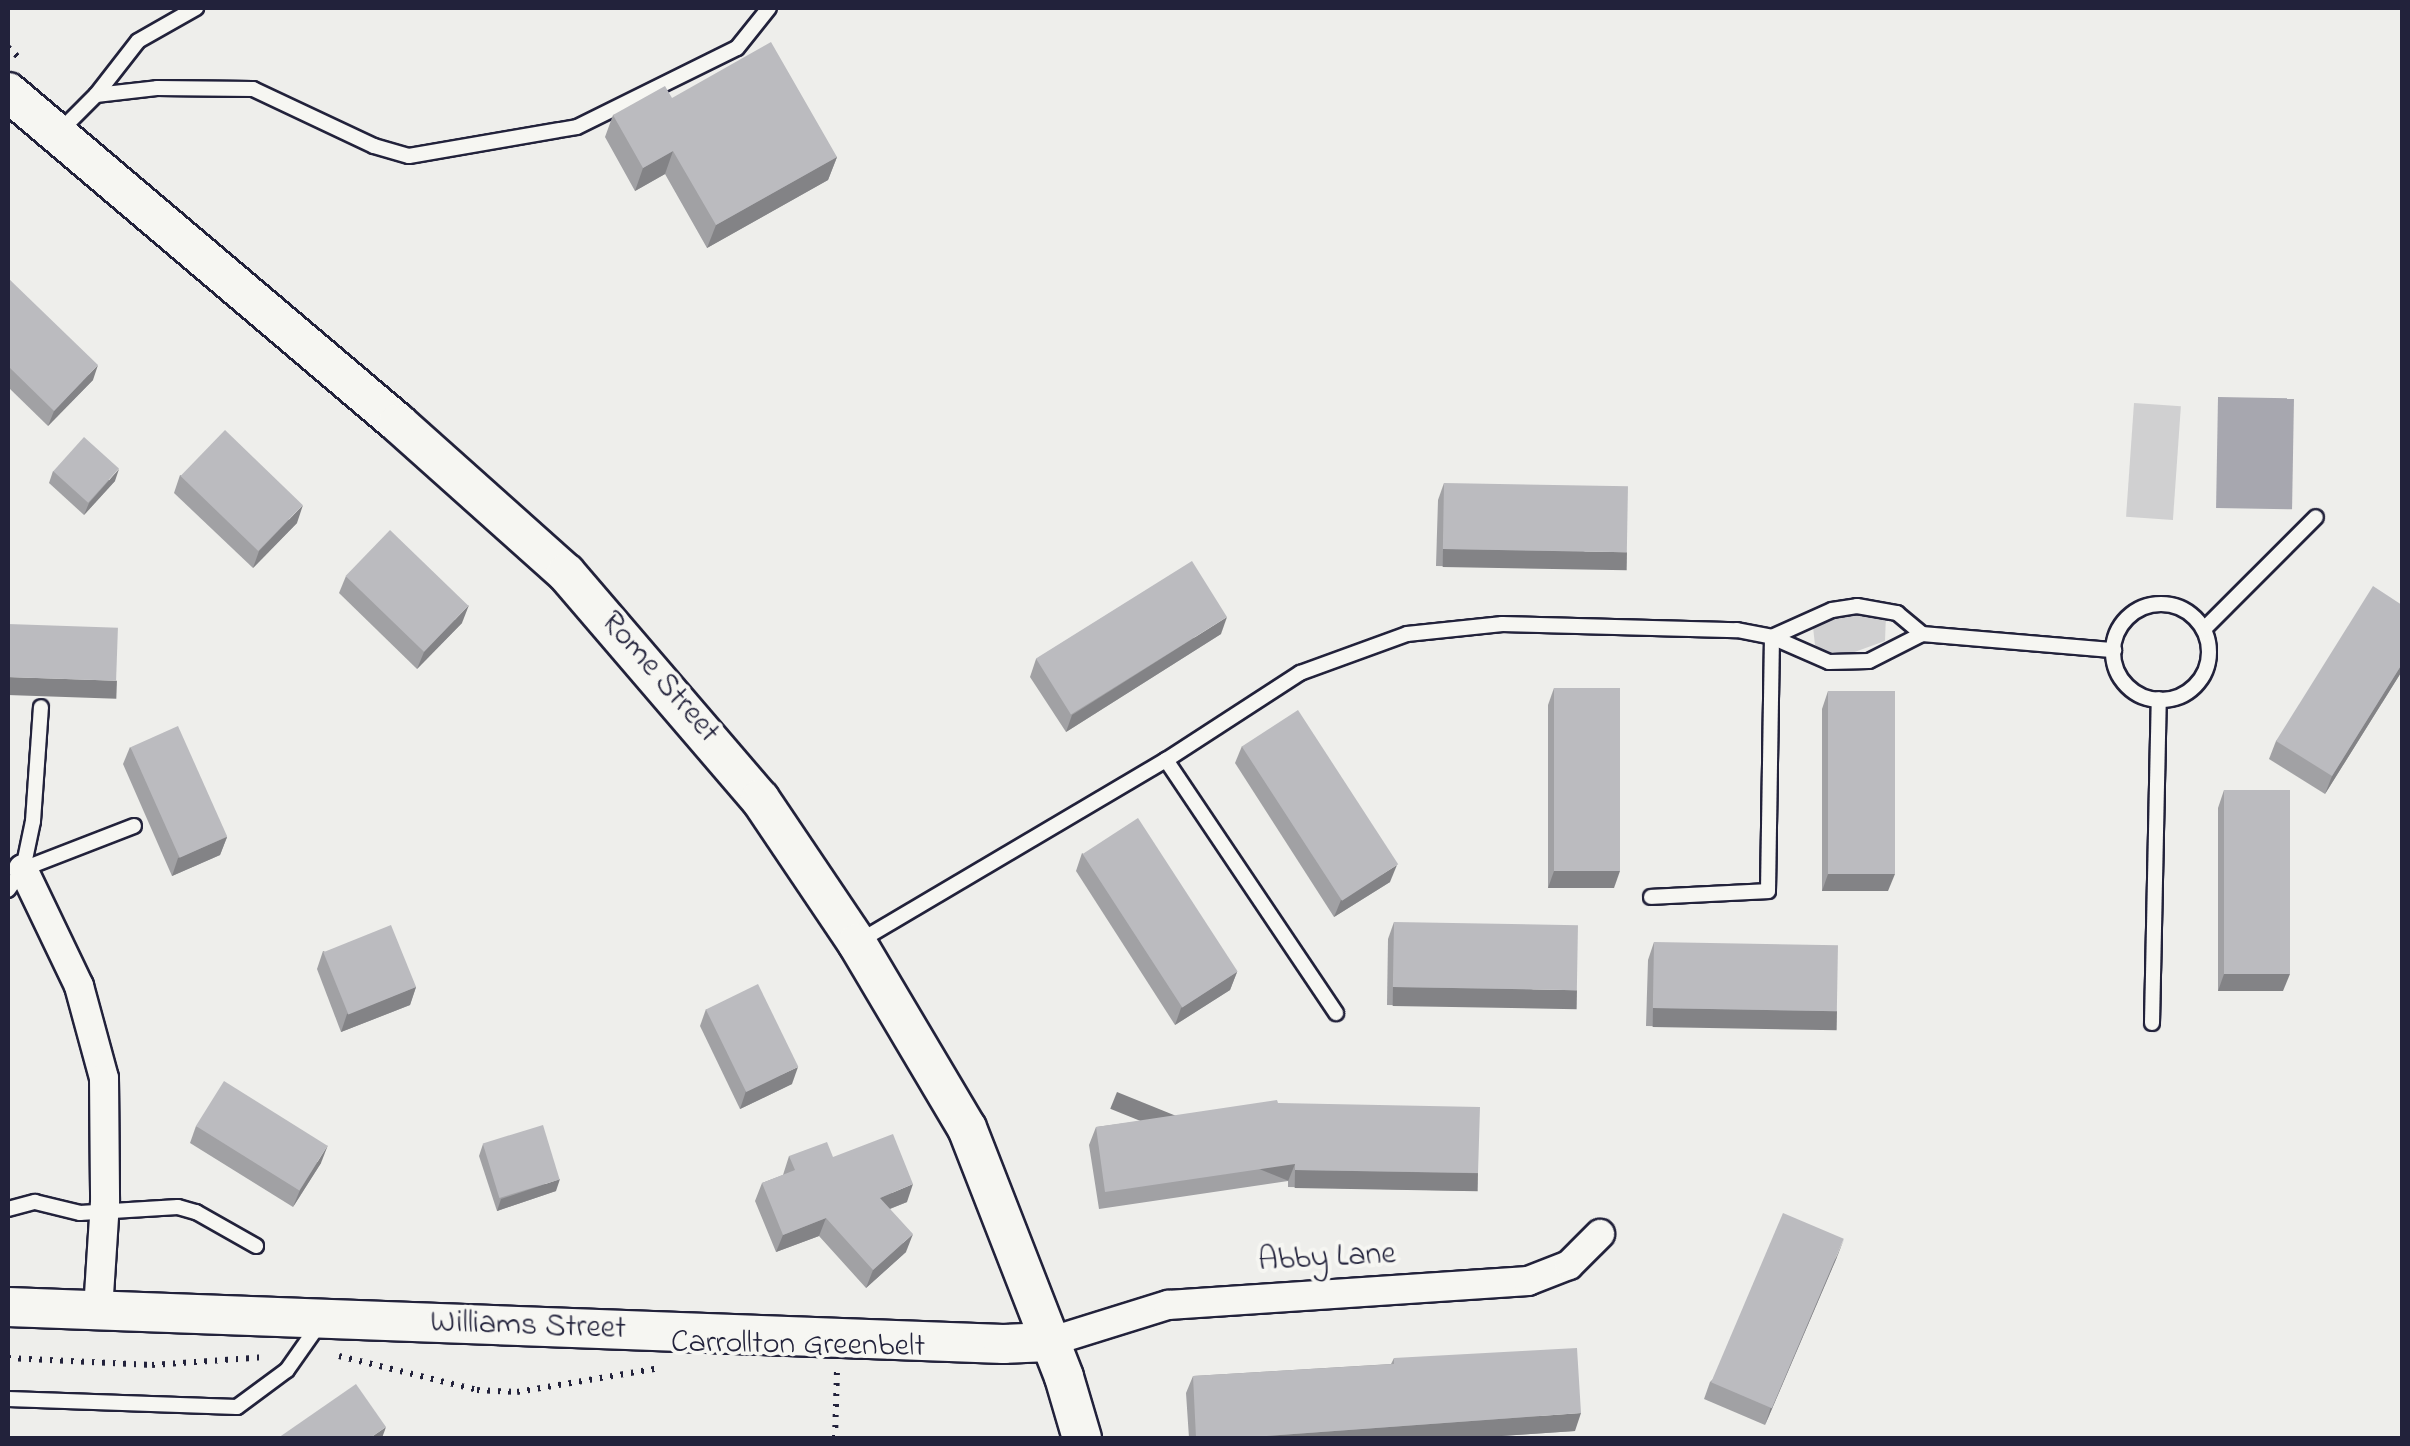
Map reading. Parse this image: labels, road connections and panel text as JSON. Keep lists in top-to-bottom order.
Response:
{
  "streets": {
    "street": ["Rome Street", "Abby Lane", "Williams Street"],
    "path": ["Carrollton Greenbelt"]
  },
  "crossings": [
    ["Rome Street", "Abby Lane"],
    ["Rome Street", "Williams Street"],
    ["Abby Lane", "Williams Street"],
    ["Williams Street", "Carrollton Greenbelt"]
  ]
}
